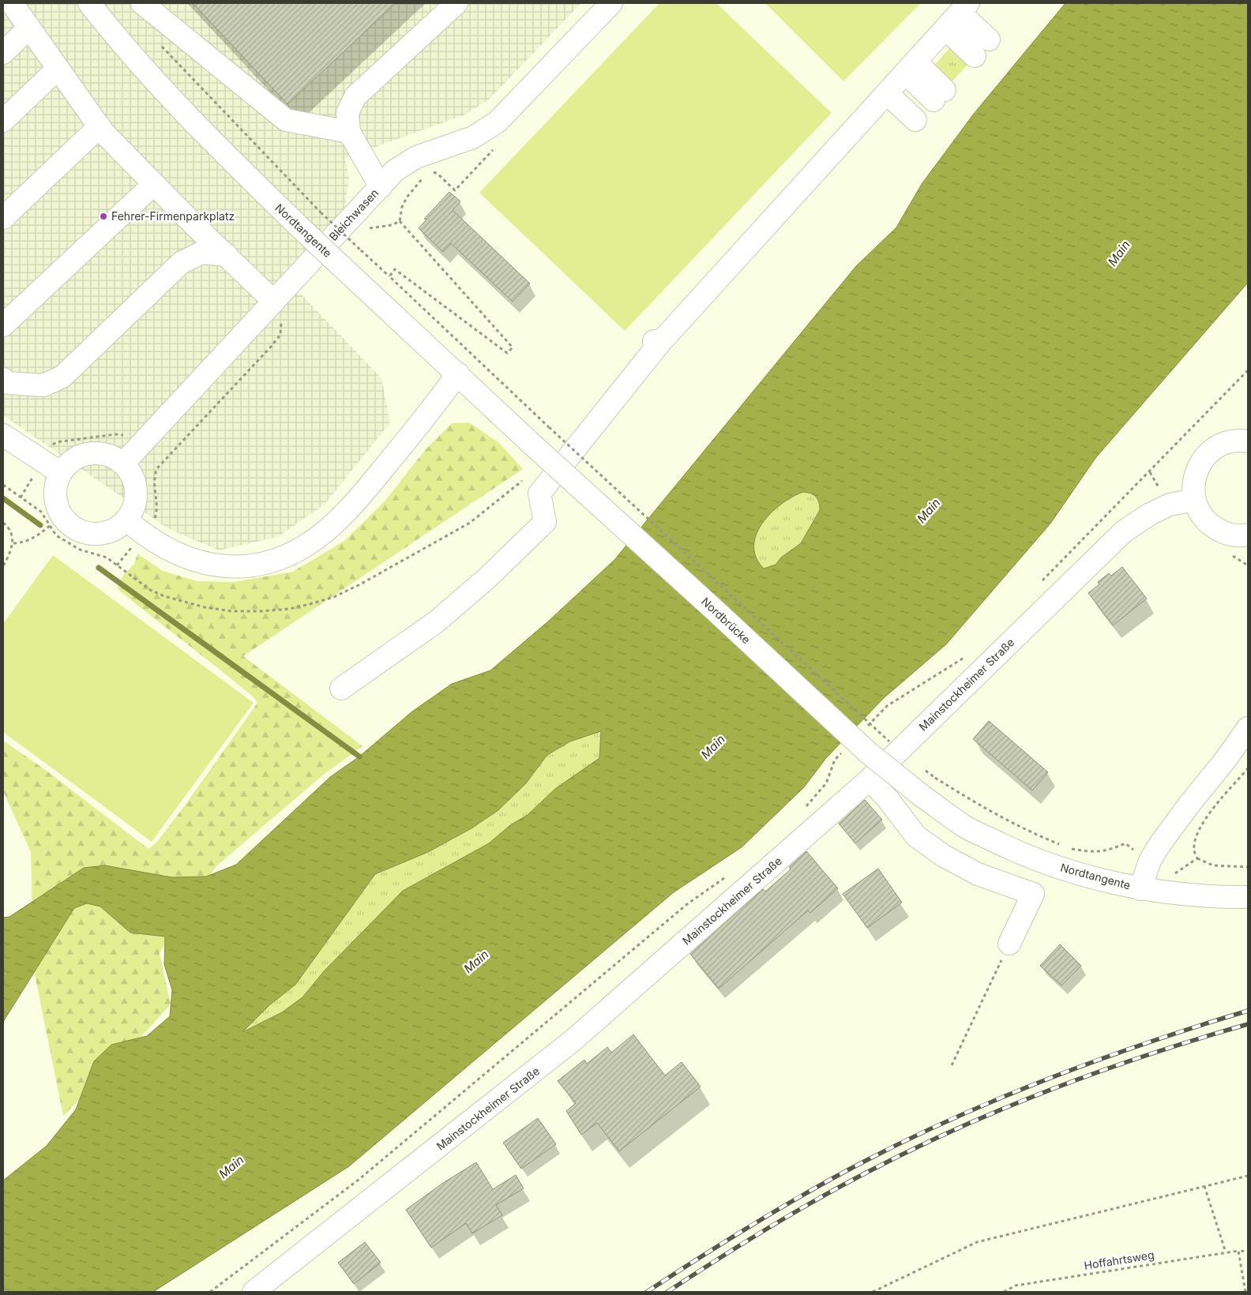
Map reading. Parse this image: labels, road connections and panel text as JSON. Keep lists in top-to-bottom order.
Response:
{
  "streets": {
    "main road": [
      "Bleichwasen",
      "Nordtangente",
      "Nordbrücke",
      "Mainstockheimer Straße"
    ],
    "path": ["Hoffahrtsweg"]
  },
  "crossings": [
    ["Nordtangente", "Nordbrücke"]
  ],
  "water": ["Main"],
  "places": ["Fehrer-Firmenparkplatz"]
}
